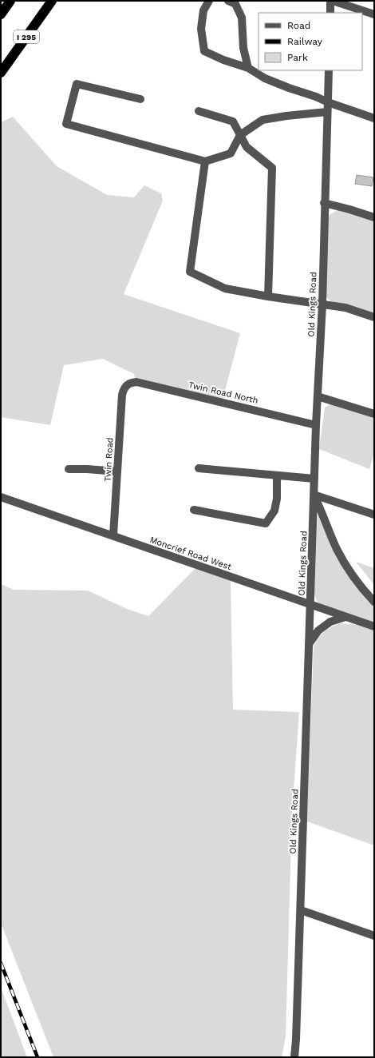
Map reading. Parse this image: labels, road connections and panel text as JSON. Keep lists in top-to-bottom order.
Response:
{
  "streets": {
    "highway": ["I 295"],
    "street": [
      "Old Kings Road",
      "Twin Road North",
      "Twin Road",
      "Moncrief Road West"
    ]
  },
  "crossings": [
    ["Old Kings Road", "Twin Road North"],
    ["Old Kings Road", "Moncrief Road West"],
    ["Twin Road North", "Twin Road"],
    ["Twin Road", "Moncrief Road West"]
  ],
  "legend": ["Road", "Railway", "Park"]
}
